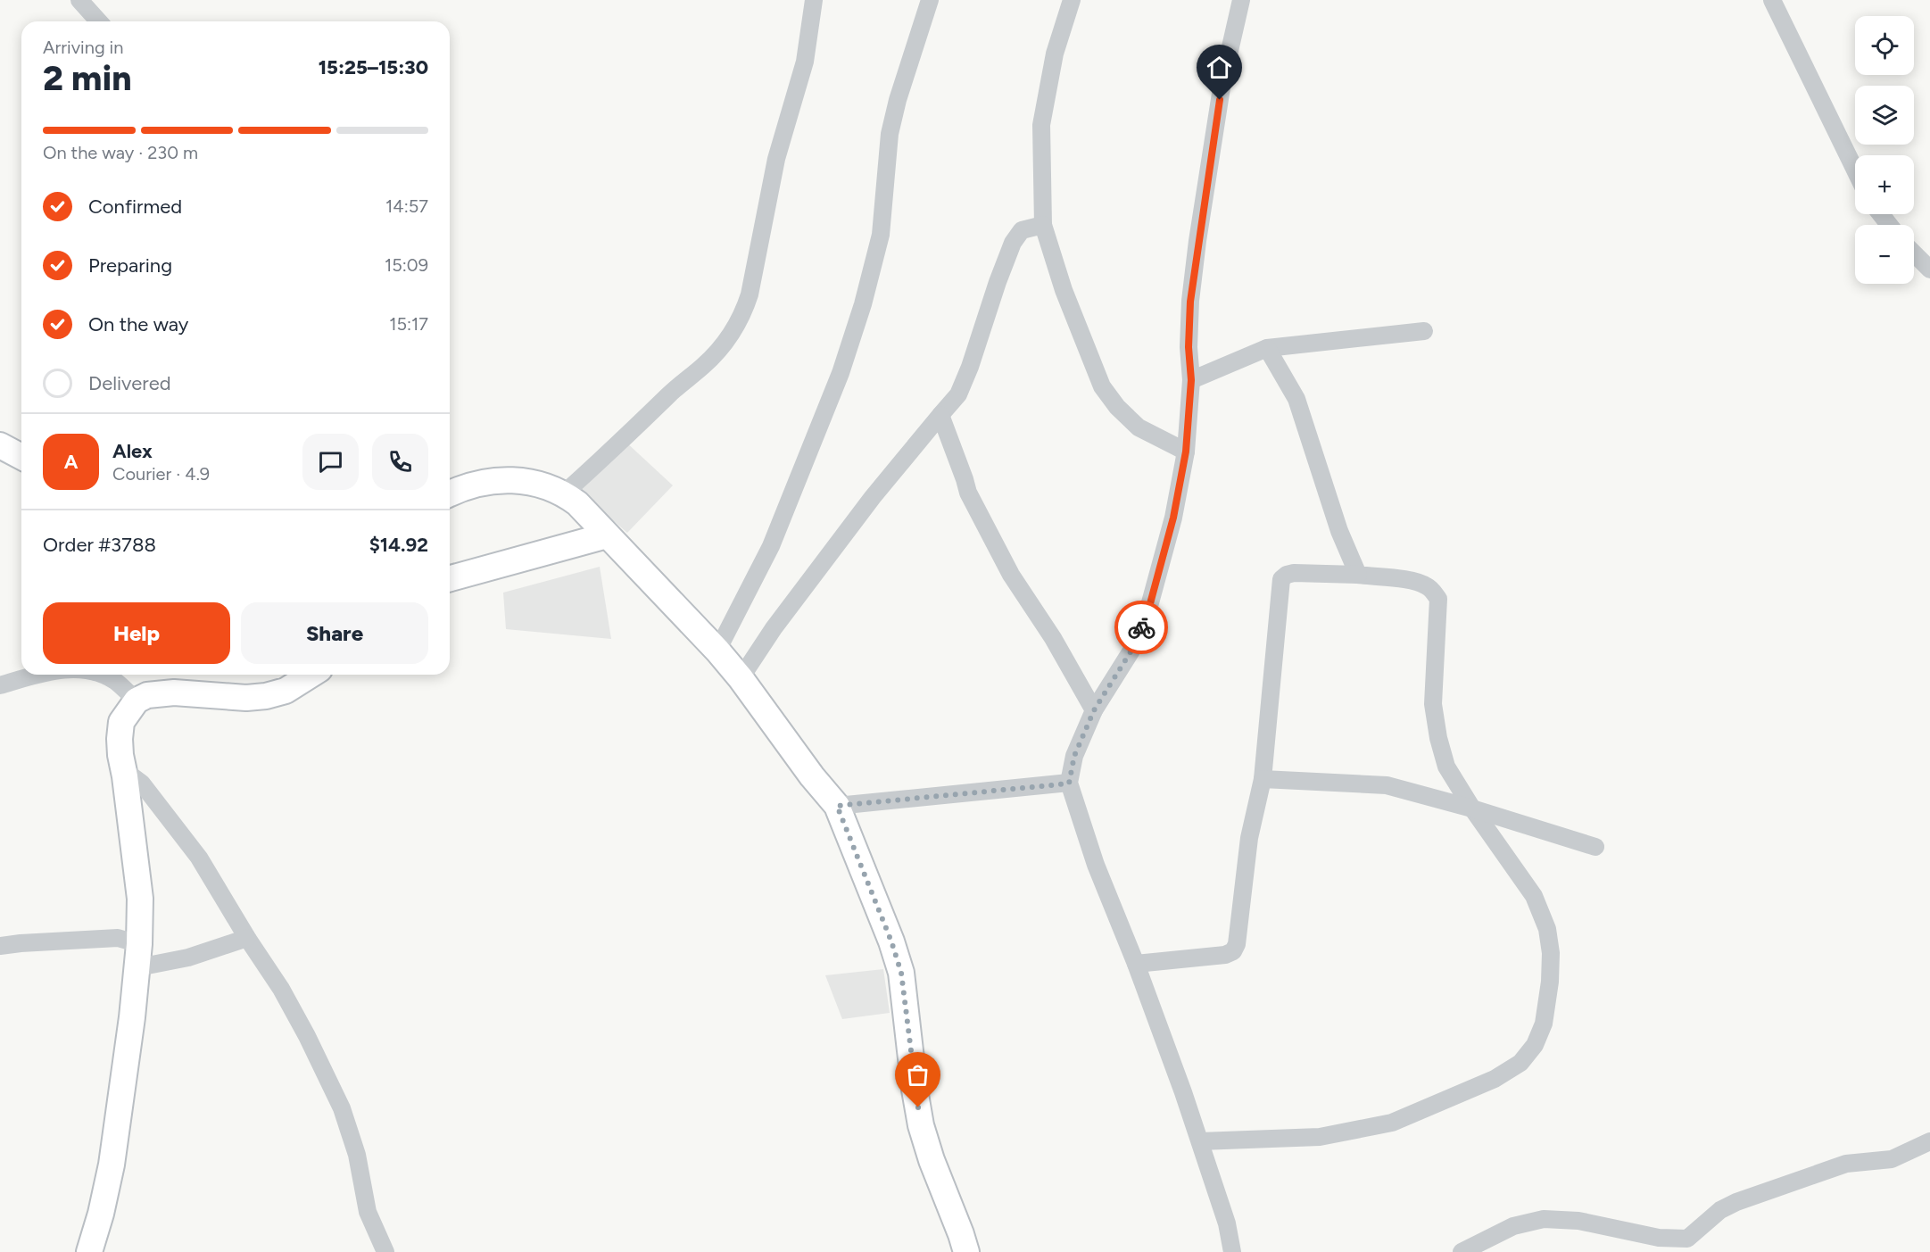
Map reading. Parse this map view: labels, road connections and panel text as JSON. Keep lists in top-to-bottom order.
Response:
{
  "page": {
    "map_buttons": ["+", "−"],
    "heading": ["2 min", "Arriving in", "15:25–15:30"],
    "panel": [
      "Alex",
      "Courier · 4.9",
      "Order #3788",
      "$14.92"
    ],
    "bar": "On the way · 230 m",
    "list": [
      ["Confirmed", "14:57"],
      ["Preparing", "15:09"],
      ["On the way", "15:17"],
      "Delivered"
    ],
    "round": "A",
    "buttons": ["Help", "Share"]
  }
}
